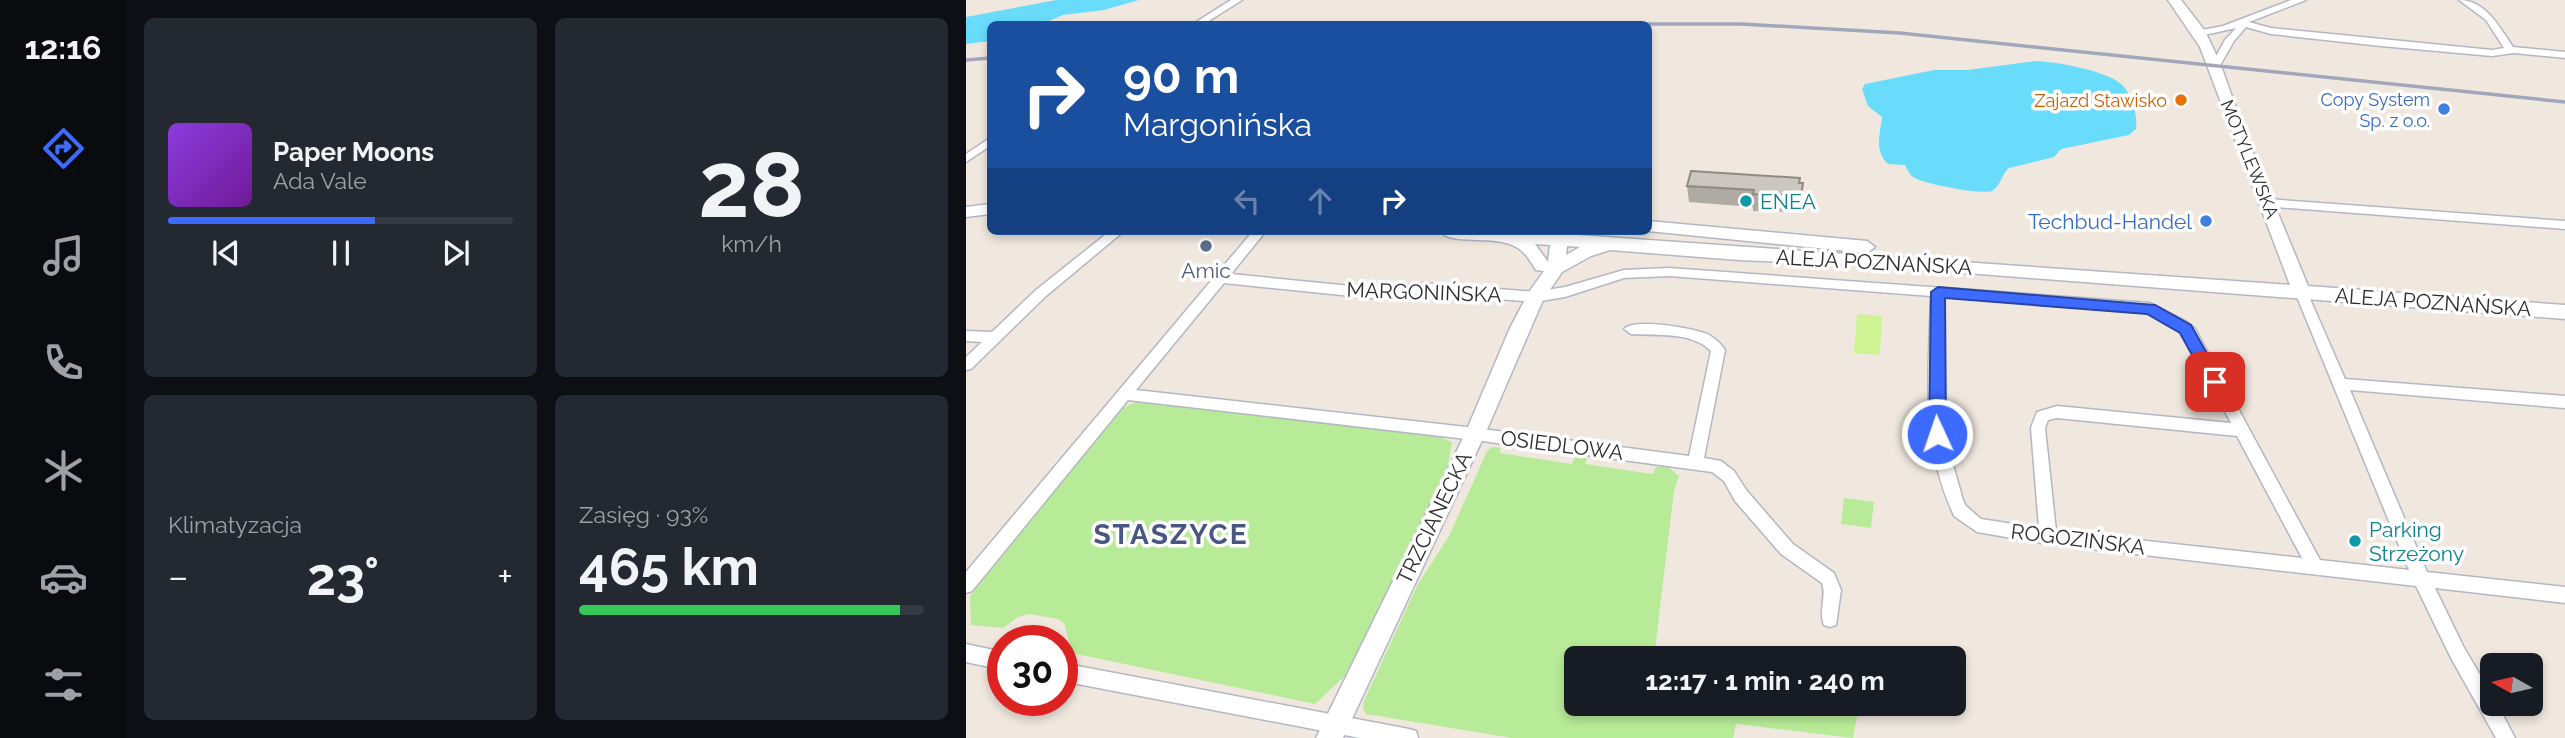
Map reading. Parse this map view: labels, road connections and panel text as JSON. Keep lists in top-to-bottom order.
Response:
{
  "streets": {
    "main road": ["MOTYLEWSKA", "ALEJA POZNAŃSKA", "TRZCIANECKA"],
    "street": ["MARGONIŃSKA", "OSIEDLOWA", "ROGOZIŃSKA"]
  },
  "crossings": [
    ["MOTYLEWSKA", "ALEJA POZNAŃSKA"],
    ["ALEJA POZNAŃSKA", "TRZCIANECKA"],
    ["MARGONIŃSKA", "TRZCIANECKA"],
    ["MARGONIŃSKA", "ROGOZIŃSKA"],
    ["OSIEDLOWA", "TRZCIANECKA"]
  ],
  "districts": ["STASZYCE"],
  "places": [
    "Zajazd Stawisko",
    "Copy System Sp. z o.o.",
    "ENEA",
    "Techbud-Handel",
    "Amic",
    "Parking Strzeżony"
  ],
  "north": "left",
  "page": {
    "tabs": "12:16",
    "tile": [
      ["28", "km/h"],
      "Klimatyzacja",
      ["Zasięg · 93%", "465 km"]
    ],
    "turn": ["90 m", "Margonińska"],
    "song": ["Paper Moons", "Ada Vale"],
    "heat": ["−", "23°", "+"],
    "limit": "30",
    "trip": "12:17 · 1 min · 240 m"
  }
}
